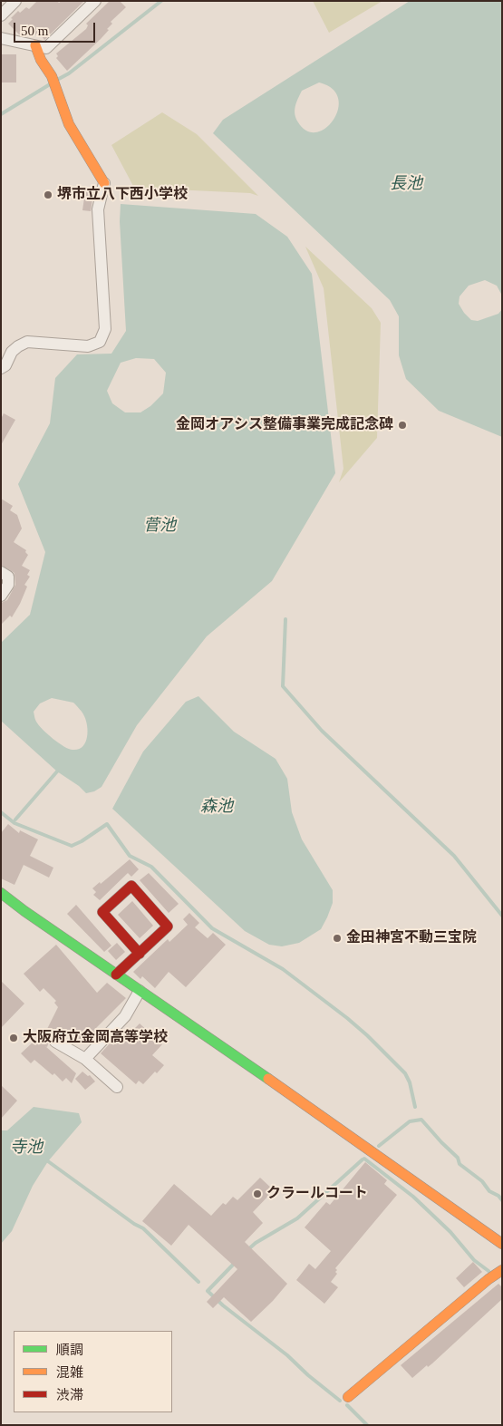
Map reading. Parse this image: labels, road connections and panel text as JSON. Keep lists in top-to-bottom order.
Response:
{
  "water": [
    "長池",
    "菅池",
    "森池",
    "寺池"
  ],
  "places": [
    "堺市立八下西小学校",
    "金岡オアシス整備事業完成記念碑",
    "金田神宮不動三宝院",
    "大阪府立金岡高等学校",
    "クラールコート"
  ],
  "legend": ["順調", "混雑", "渋滞"],
  "scale_bar": "50 m"
}
